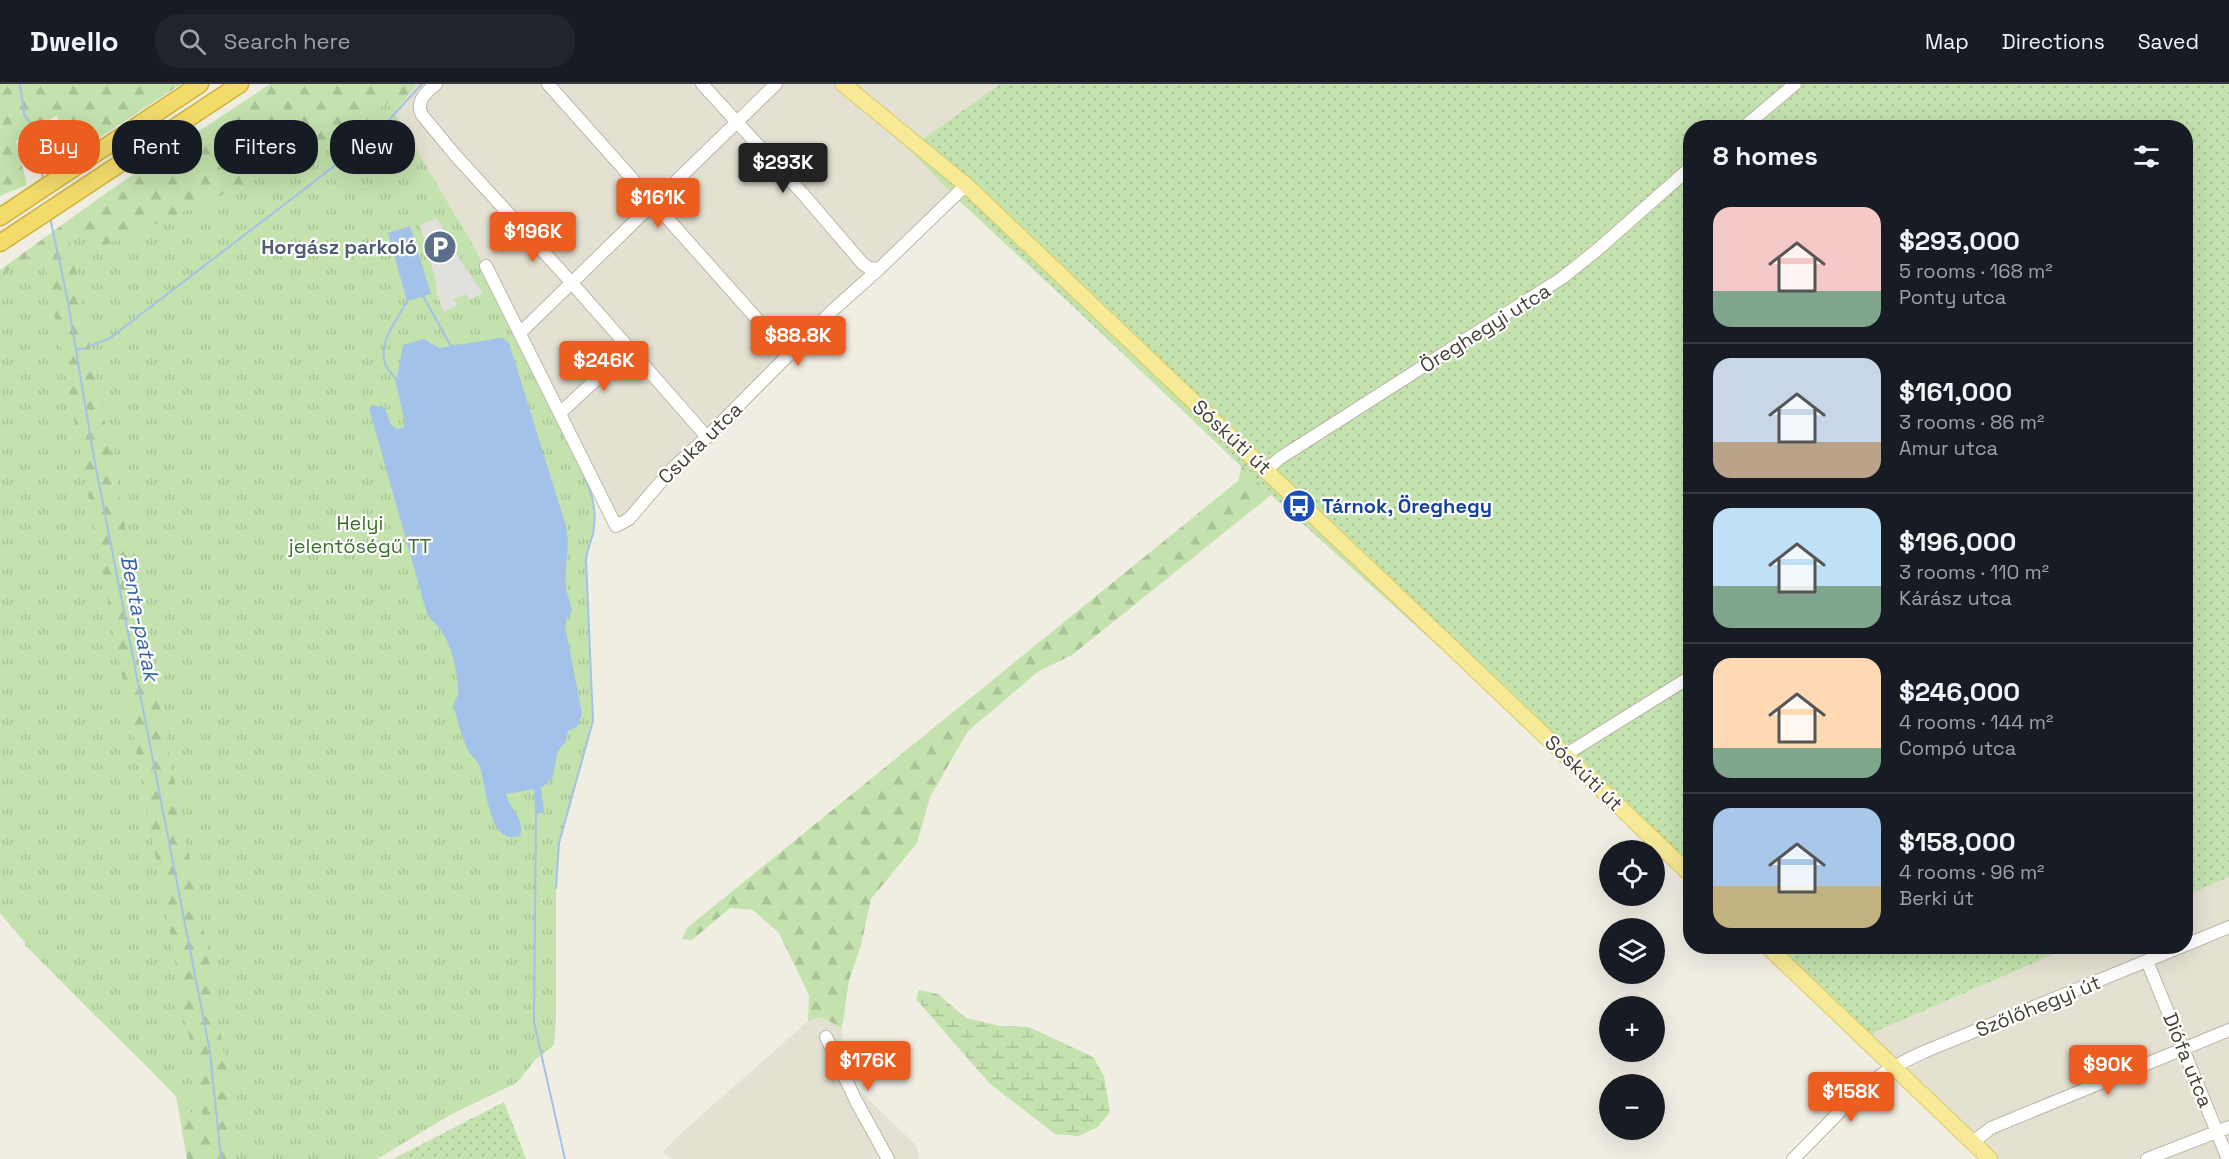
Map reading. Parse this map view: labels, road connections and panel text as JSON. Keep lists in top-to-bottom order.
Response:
{
  "streets": {
    "main road": ["Sóskúti út"],
    "street": [
      "Öreghegyi utca",
      "Csuka utca",
      "Szőlőhegyi út",
      "Diófa utca"
    ]
  },
  "crossings": [
    ["Öreghegyi utca", "Sóskúti út"],
    ["Sóskúti út", "Csuka utca"],
    ["Szőlőhegyi út", "Diófa utca"]
  ],
  "water": ["Benta-patak"],
  "parks": ["Helyi jelentőségű TT"],
  "places": {
    "parking": ["Horgász parkoló"],
    "bus stop": ["Tárnok, Öreghegy"]
  },
  "page": {
    "header": "Dwello",
    "search": "Search here",
    "nav": ["Map", "Directions", "Saved"],
    "chip": [
      "Buy",
      "Rent",
      "Filters",
      "New"
    ],
    "heading": "8 homes",
    "price": [
      "$293K",
      "$161K",
      "$196K",
      "$88.8K",
      "$246K",
      "$176K",
      "$90K",
      "$158K"
    ],
    "list": [
      {
        "name": "$293,000",
        "note": "5 rooms · 168 m² · Ponty utca"
      },
      {
        "name": "$161,000",
        "note": "3 rooms · 86 m² · Amur utca"
      },
      {
        "name": "$196,000",
        "note": "3 rooms · 110 m² · Kárász utca"
      },
      {
        "name": "$246,000",
        "note": "4 rooms · 144 m² · Compó utca"
      },
      {
        "name": "$158,000",
        "note": "4 rooms · 96 m² · Berki út"
      }
    ],
    "map_buttons": ["+", "−"]
  }
}
